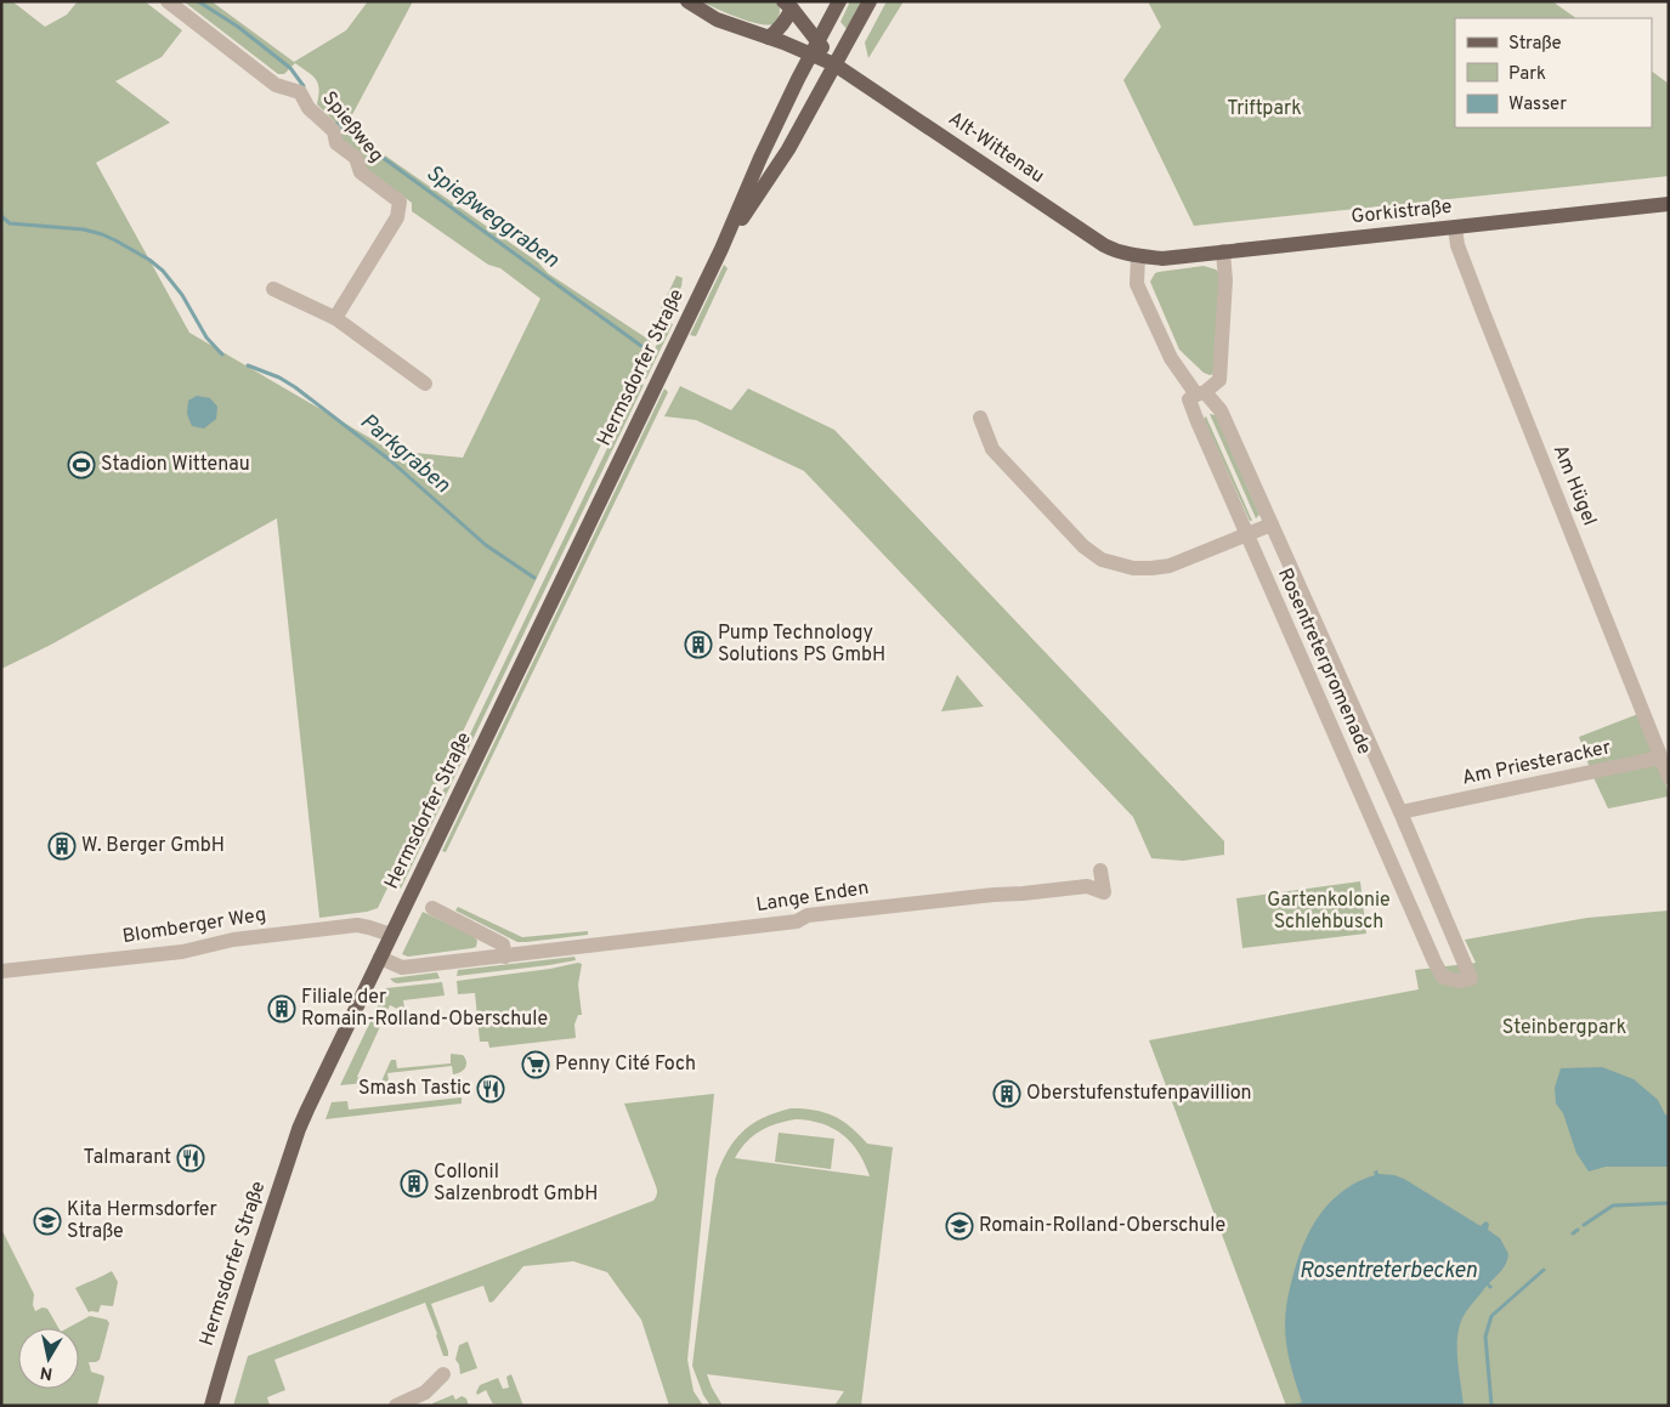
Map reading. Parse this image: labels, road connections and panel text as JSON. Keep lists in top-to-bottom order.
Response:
{
  "streets": {
    "main road": ["Alt-Wittenau", "Gorkistraße", "Hermsdorfer Straße"],
    "street": [
      "Spießweg",
      "Am Hügel",
      "Rosentreterpromenade",
      "Am Priesteracker",
      "Lange Enden",
      "Blomberger Weg"
    ]
  },
  "crossings": [
    ["Alt-Wittenau", "Gorkistraße"],
    ["Alt-Wittenau", "Hermsdorfer Straße"],
    ["Alt-Wittenau", "Rosentreterpromenade"],
    ["Gorkistraße", "Am Hügel"],
    ["Gorkistraße", "Rosentreterpromenade"],
    ["Hermsdorfer Straße", "Lange Enden"],
    ["Hermsdorfer Straße", "Blomberger Weg"],
    ["Am Hügel", "Am Priesteracker"],
    ["Rosentreterpromenade", "Am Priesteracker"]
  ],
  "water": ["Spießweggraben", "Parkgraben", "Rosentreterbecken"],
  "parks": ["Triftpark", "Gartenkolonie Schlehbusch", "Steinbergpark"],
  "places": {
    "sports": ["Stadion Wittenau"],
    "building": [
      "Pump Technology Solutions PS GmbH",
      "W. Berger GmbH",
      "Filiale der Romain-Rolland-Oberschule",
      "Oberstufenstufenpavillion",
      "Collonil Salzenbrodt GmbH"
    ],
    "supermarket": ["Penny Cité Foch"],
    "restaurant": ["Smash Tastic", "Talmarant"],
    "school or university": ["Kita Hermsdorfer Straße", "Romain-Rolland-Oberschule"]
  },
  "legend": ["Straße", "Park", "Wasser"],
  "north": "bottom"
}
